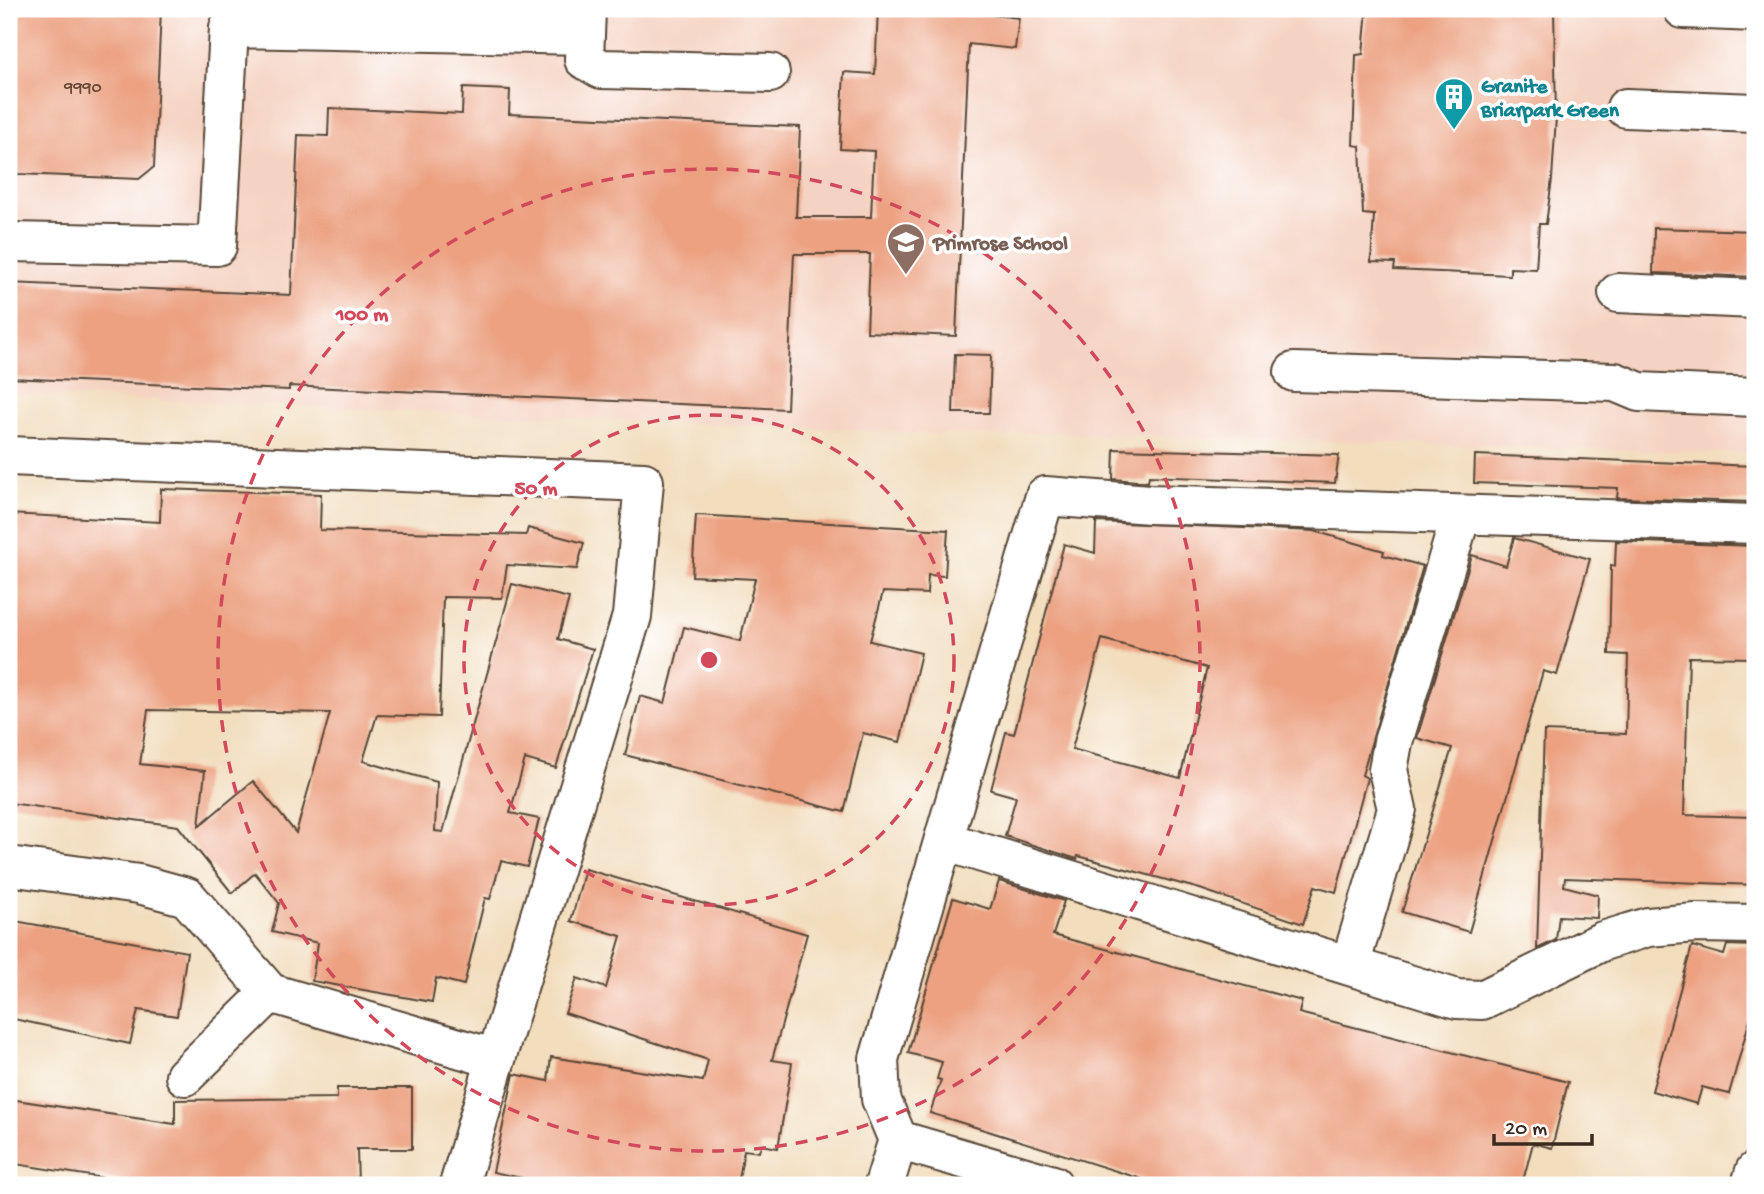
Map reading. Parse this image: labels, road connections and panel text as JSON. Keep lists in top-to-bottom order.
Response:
{
  "places": {
    "building": ["Granite Briarpark Green"],
    "school or university": ["Primrose School"]
  },
  "house_numbers": ["9990"],
  "scale_bar": "20 m",
  "rings": ["100 m", "50 m"]
}
